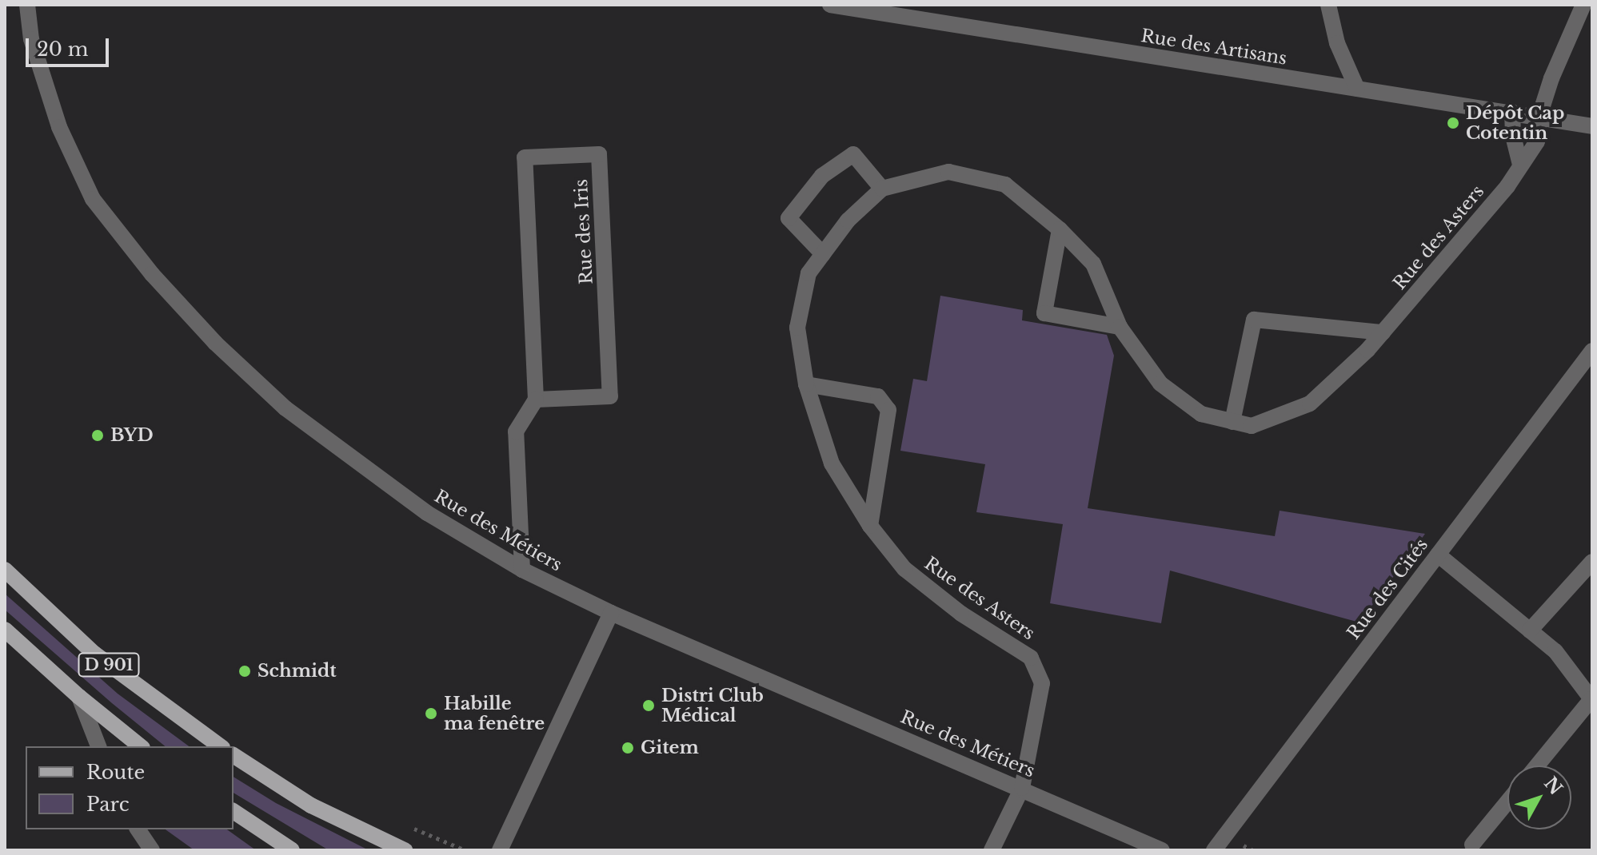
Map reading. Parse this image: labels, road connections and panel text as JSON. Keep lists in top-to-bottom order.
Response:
{
  "streets": {
    "main road": ["D 901"],
    "street": [
      "Rue des Artisans",
      "Rue des Iris",
      "Rue des Asters",
      "Rue des Métiers",
      "Rue des Cités"
    ]
  },
  "crossings": [
    ["Rue des Artisans", "Rue des Asters"],
    ["Rue des Asters", "Rue des Métiers"]
  ],
  "places": [
    "Dépôt Cap Cotentin",
    "BYD",
    "Schmidt",
    "Distri Club Médical",
    "Habille ma fenêtre",
    "Gitem"
  ],
  "legend": ["Route", "Parc"],
  "scale_bar": "20 m",
  "north": "top right"
}
